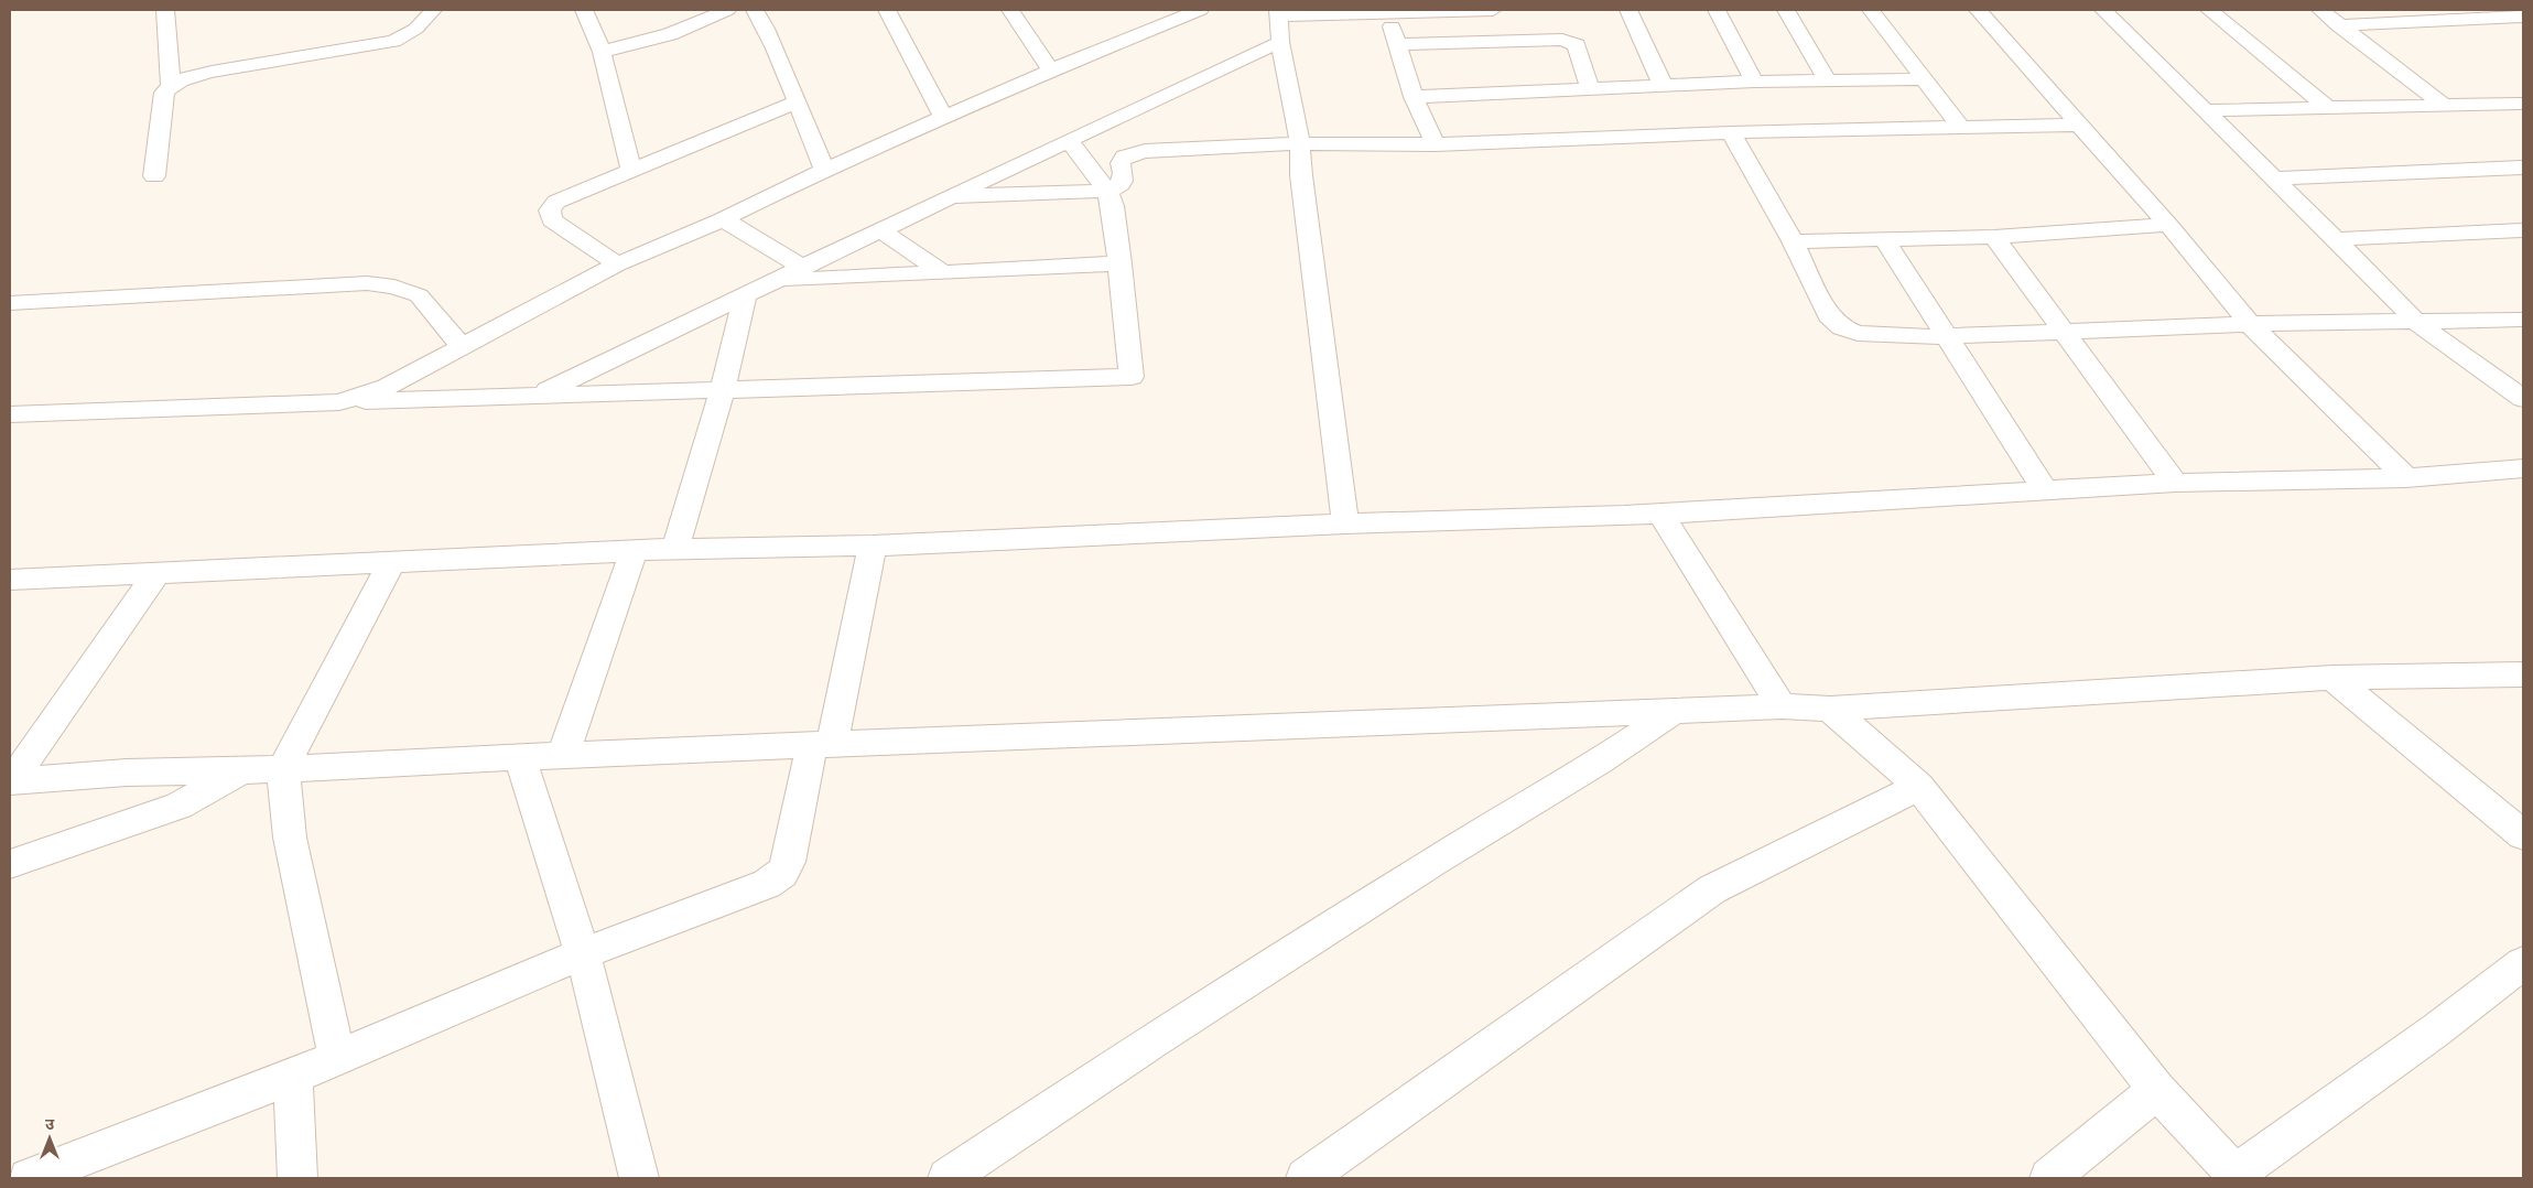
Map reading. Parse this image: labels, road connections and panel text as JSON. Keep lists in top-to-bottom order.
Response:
{
  "north": "top"
}
